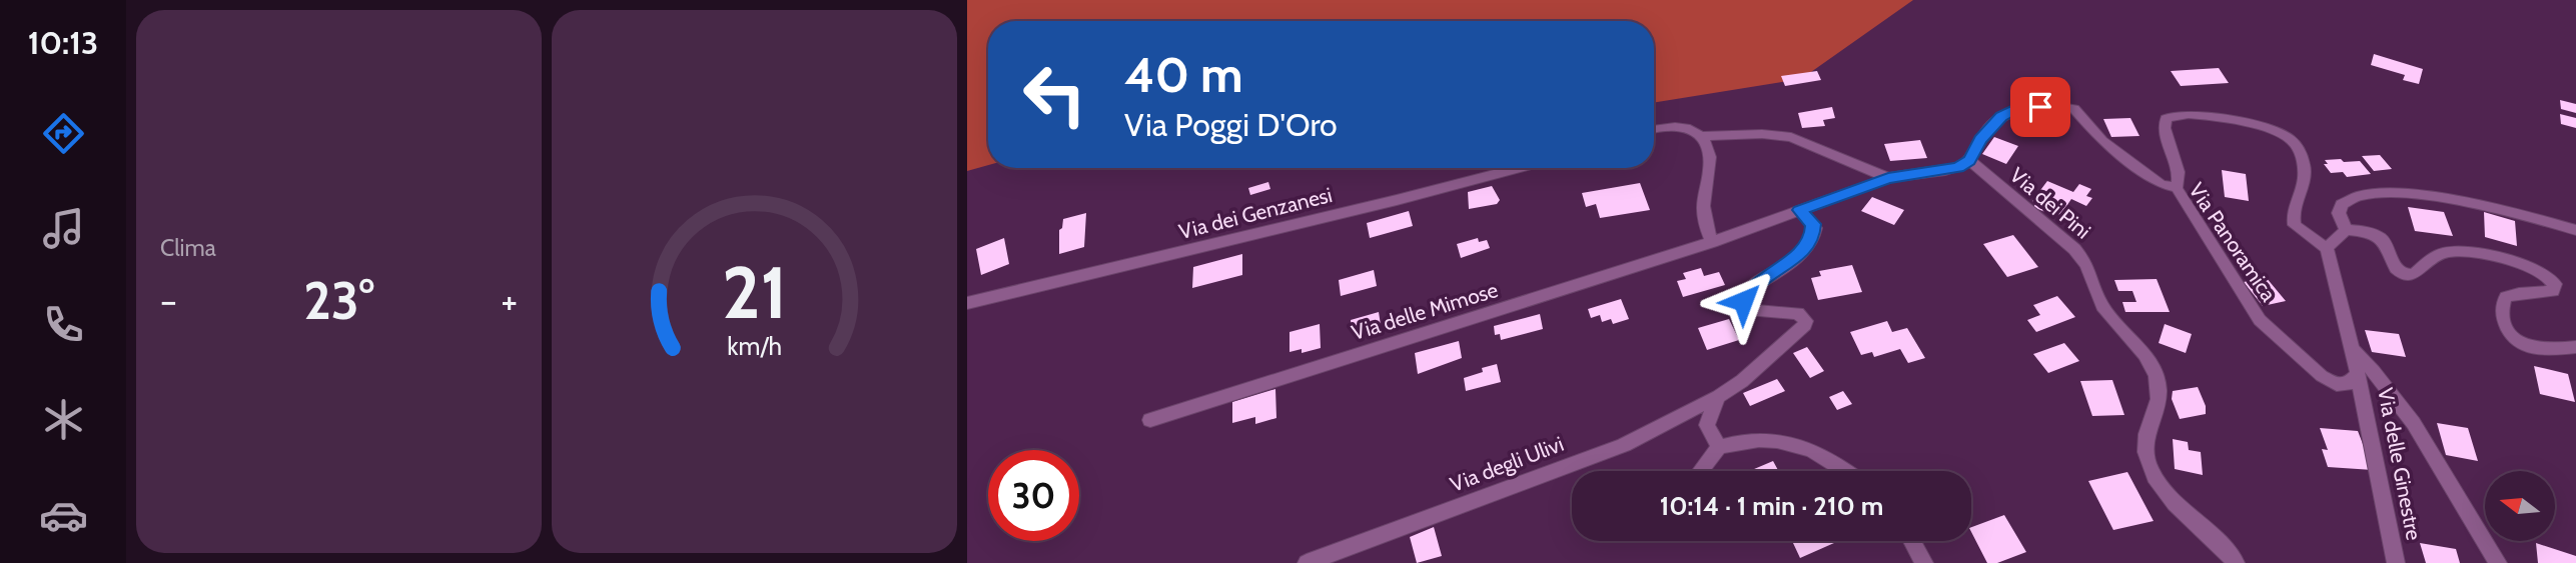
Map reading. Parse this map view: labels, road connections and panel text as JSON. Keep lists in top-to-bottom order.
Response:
{
  "streets": {
    "street": [
      "Via dei Pini",
      "Via dei Genzanesi",
      "Via Panoramica",
      "Via delle Mimose",
      "Via degli Ulivi",
      "Via delle Ginestre"
    ]
  },
  "crossings": [
    ["Via dei Pini", "Via Panoramica"],
    ["Via Panoramica", "Via delle Ginestre"],
    ["Via delle Mimose", "Via degli Ulivi"]
  ],
  "north": "left",
  "page": {
    "tabs": "10:13",
    "tile": "Clima",
    "turn": ["40 m", "Via Poggi D'Oro"],
    "heat": ["−", "23°", "+"],
    "limit": "30",
    "trip": "10:14 · 1 min · 210 m",
    "gauge": ["21", "km/h"]
  }
}
